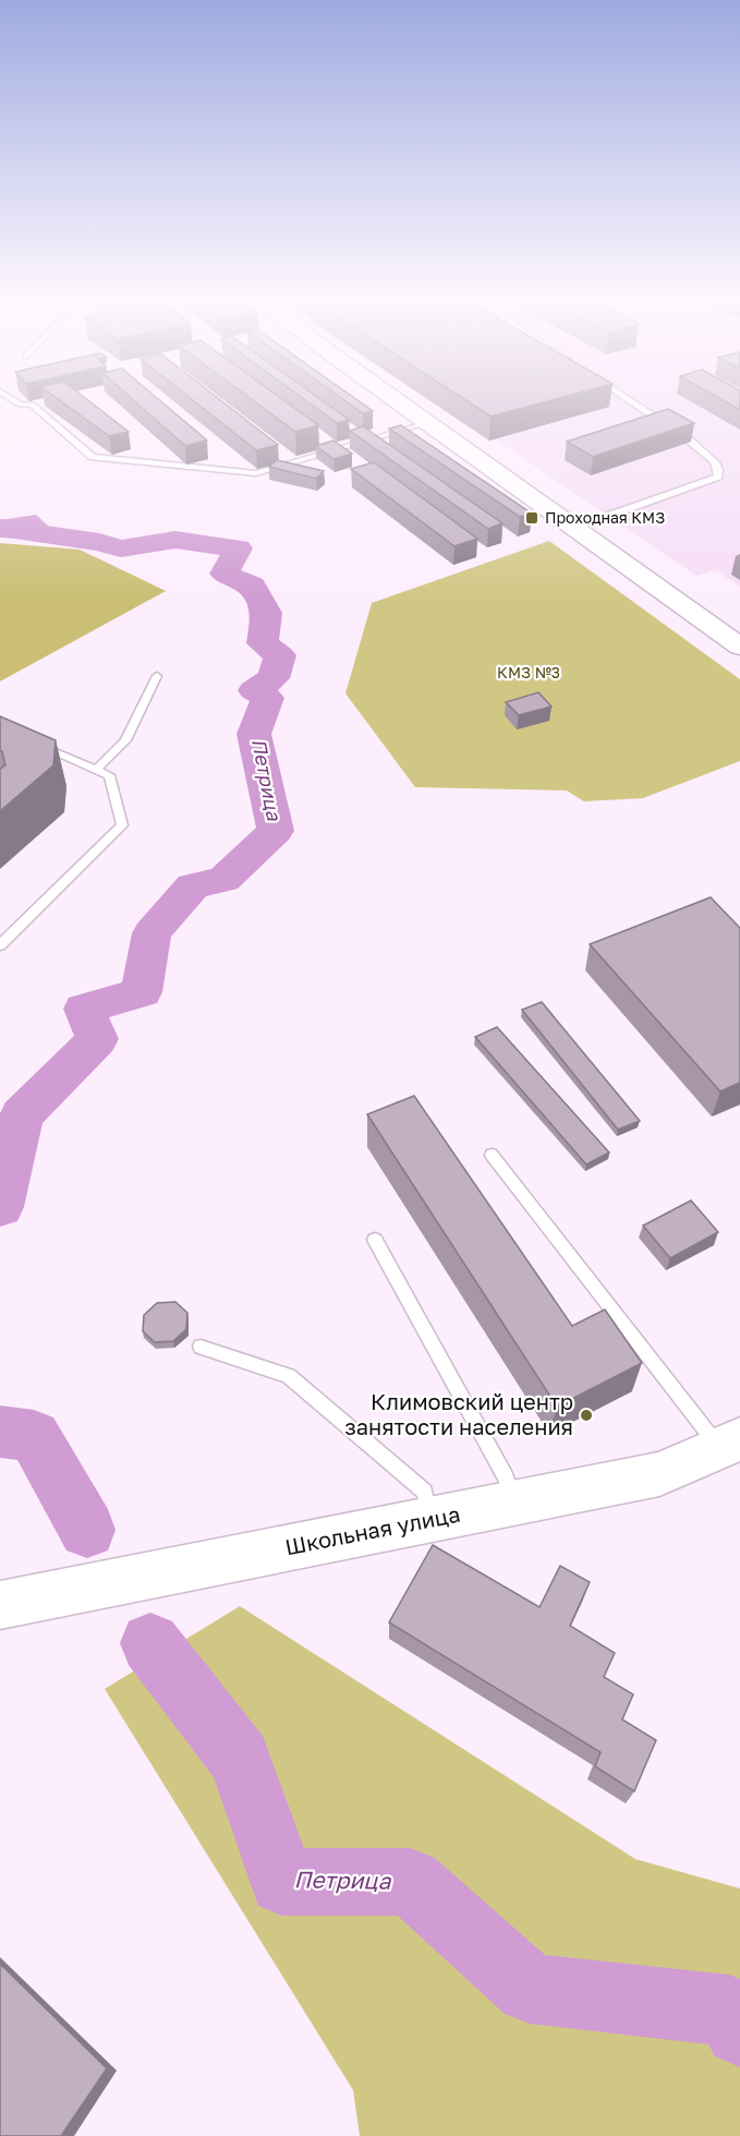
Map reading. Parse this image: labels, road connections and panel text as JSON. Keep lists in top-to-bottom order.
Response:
{
  "streets": {
    "main road": ["Школьная улица"]
  },
  "water": ["Петрица"],
  "parks": ["КМЗ №3"],
  "places": {
    "transit": ["Проходная КМЗ"],
    "other": ["Климовский центр занятости населения"]
  }
}
